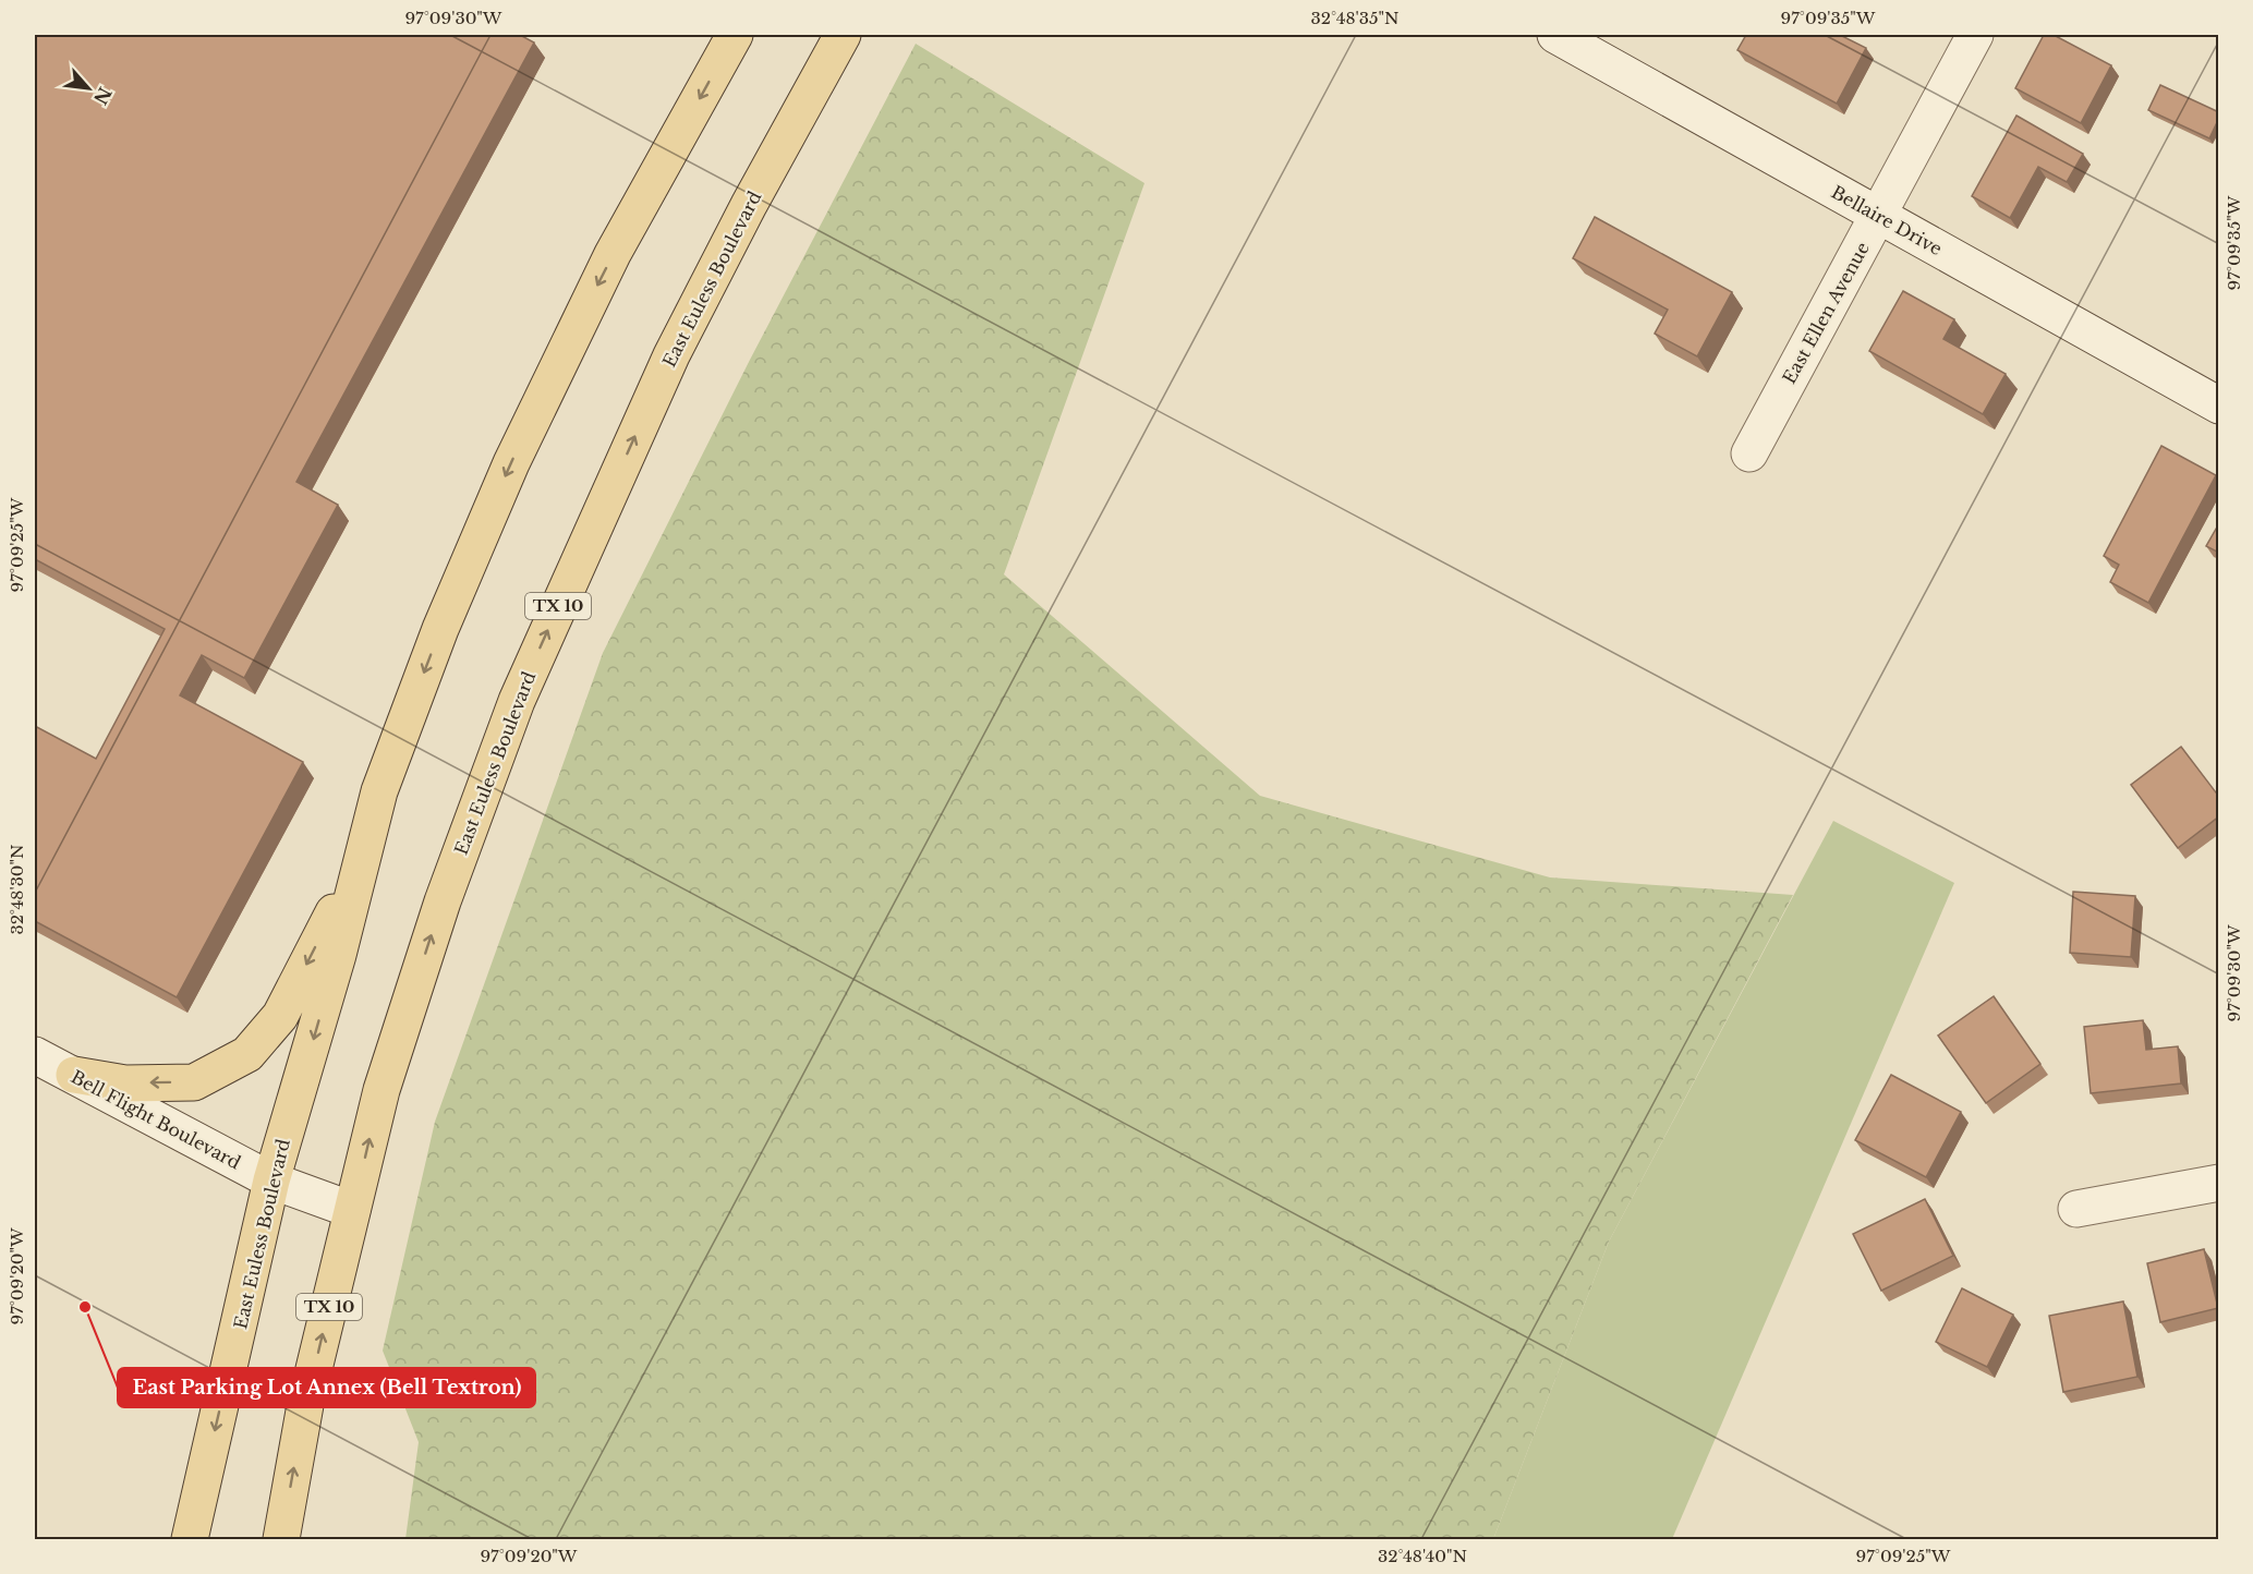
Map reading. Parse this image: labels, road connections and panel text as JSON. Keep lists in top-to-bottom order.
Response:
{
  "streets": {
    "main road": ["East Euless Boulevard", "TX 10"],
    "street": ["Bellaire Drive", "East Ellen Avenue", "Bell Flight Boulevard"]
  },
  "crossings": [
    ["Bellaire Drive", "East Ellen Avenue"],
    ["East Euless Boulevard", "Bell Flight Boulevard"]
  ],
  "places": ["East Parking Lot Annex (Bell Textron)"],
  "north": "bottom right",
  "coordinates": [
    "97°09'30\"W",
    "32°48'35\"N",
    "97°09'35\"W",
    "97°09'25\"W",
    "32°48'30\"N",
    "97°09'20\"W",
    "32°48'40\"N"
  ]
}
